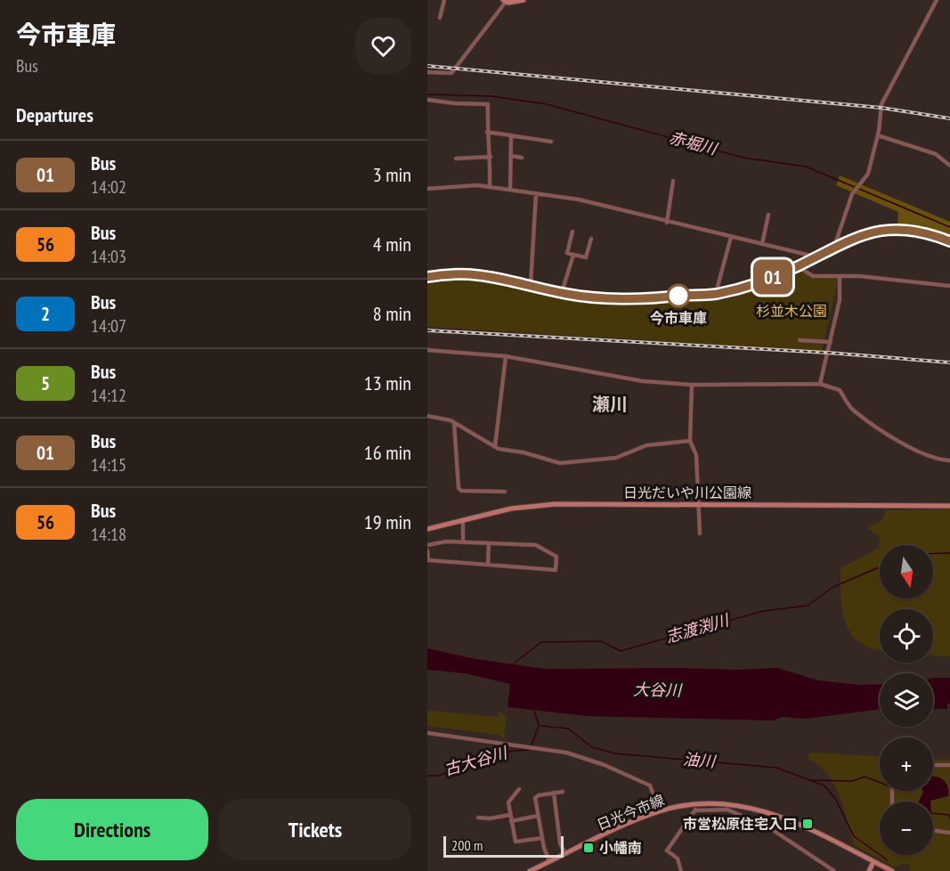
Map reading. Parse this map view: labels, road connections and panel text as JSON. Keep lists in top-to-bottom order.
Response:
{
  "streets": {
    "main road": ["日光だいや川公園線", "日光今市線"]
  },
  "districts": ["瀬川"],
  "water": [
    "赤堀川",
    "志渡渕川",
    "大谷川",
    "油川",
    "古大谷川"
  ],
  "parks": ["杉並木公園"],
  "places": {
    "other": ["今市車庫"],
    "transit": ["市営松原住宅入口", "小幡南"]
  },
  "lines": ["bus line 01"],
  "scale_bar": "200 m",
  "north": "bottom",
  "page": {
    "heading": [
      ["今市車庫", "Bus"],
      "Departures"
    ],
    "on_map": "01",
    "list": [
      {
        "mark": "01",
        "name": "Bus",
        "note": "14:02",
        "value": "3 min"
      },
      {
        "mark": "56",
        "name": "Bus",
        "note": "14:03",
        "value": "4 min"
      },
      {
        "mark": "2",
        "name": "Bus",
        "note": "14:07",
        "value": "8 min"
      },
      {
        "mark": "5",
        "name": "Bus",
        "note": "14:12",
        "value": "13 min"
      },
      {
        "mark": "01",
        "name": "Bus",
        "note": "14:15",
        "value": "16 min"
      },
      {
        "mark": "56",
        "name": "Bus",
        "note": "14:18",
        "value": "19 min"
      }
    ],
    "map_buttons": ["+", "−"],
    "buttons": ["Directions", "Tickets"],
    "scale": "200 m"
  }
}
